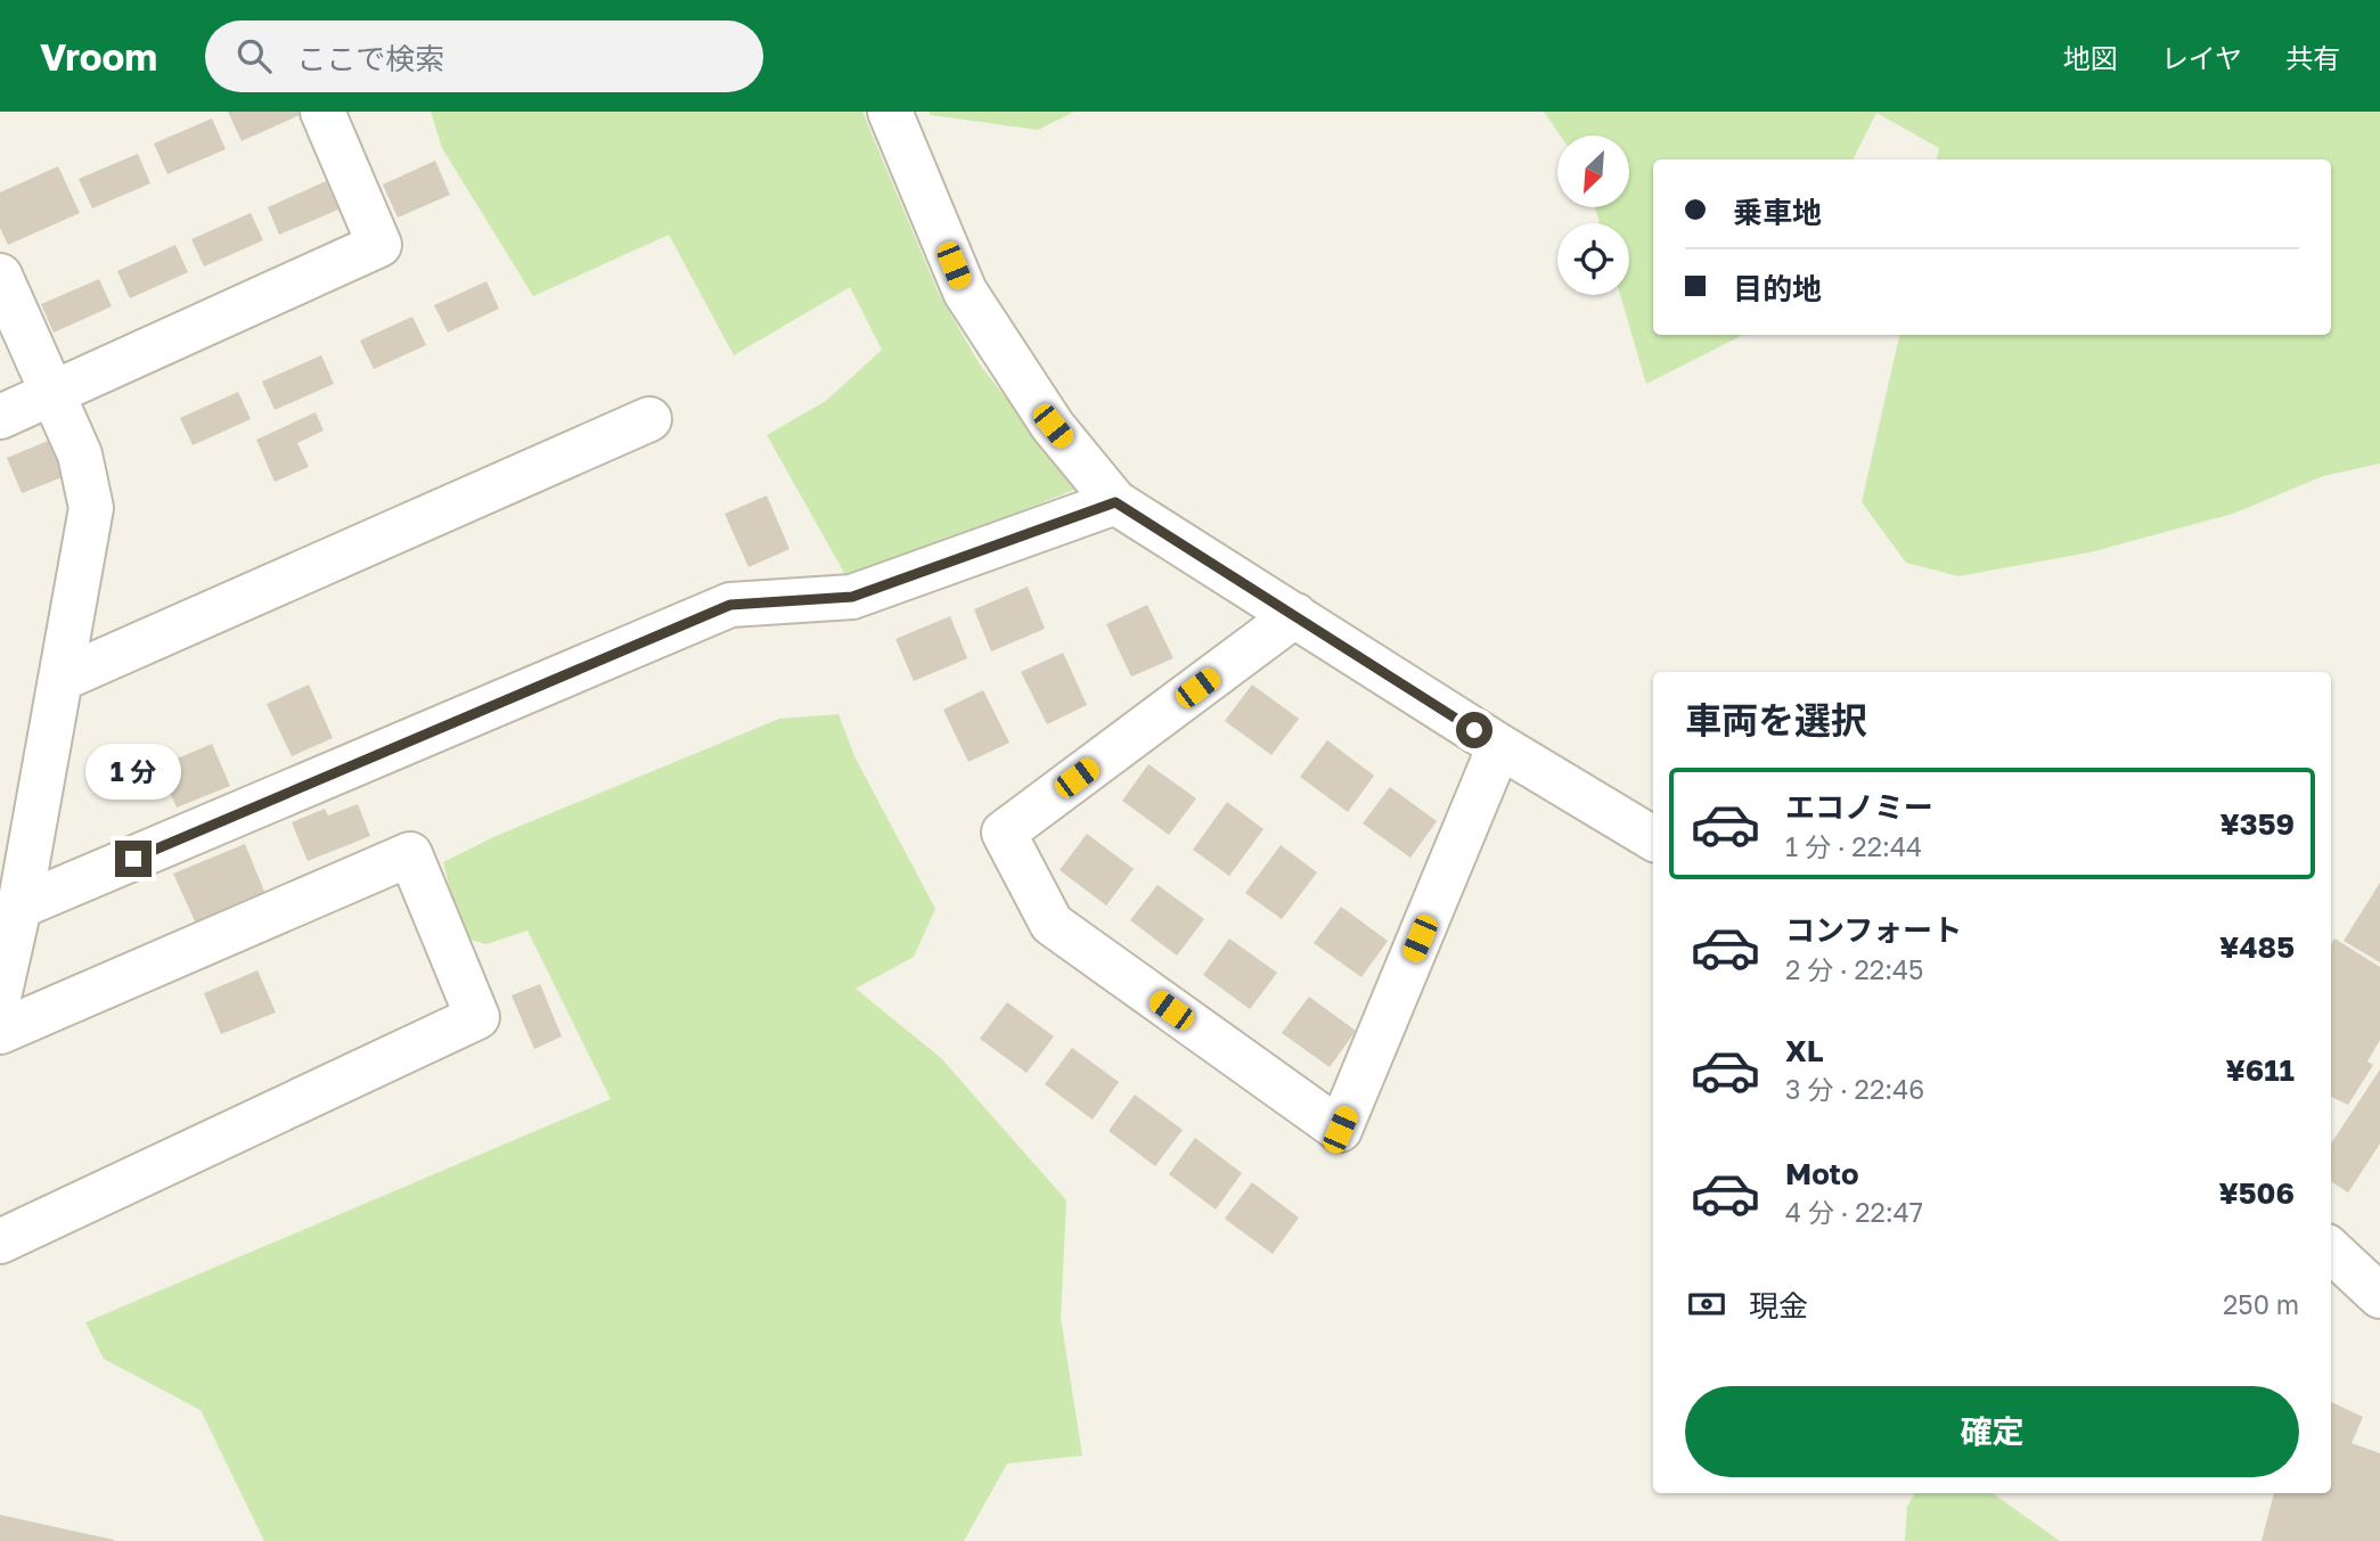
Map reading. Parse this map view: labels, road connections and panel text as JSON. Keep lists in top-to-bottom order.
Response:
{
  "north": "bottom left",
  "page": {
    "header": "Vroom",
    "search": "ここで検索",
    "nav": ["地図", "レイヤ", "共有"],
    "banner": ["乗車地", "目的地"],
    "heading": "車両を選択",
    "bubble": "1 分",
    "list": [
      {
        "name": "エコノミー",
        "note": "1 分 · 22:44",
        "value": "¥359"
      },
      {
        "name": "コンフォート",
        "note": "2 分 · 22:45",
        "value": "¥485"
      },
      {
        "name": "XL",
        "note": "3 分 · 22:46",
        "value": "¥611"
      },
      {
        "name": "Moto",
        "note": "4 分 · 22:47",
        "value": "¥506"
      }
    ],
    "pay": ["現金", "250 m"],
    "buttons": "確定"
  }
}
